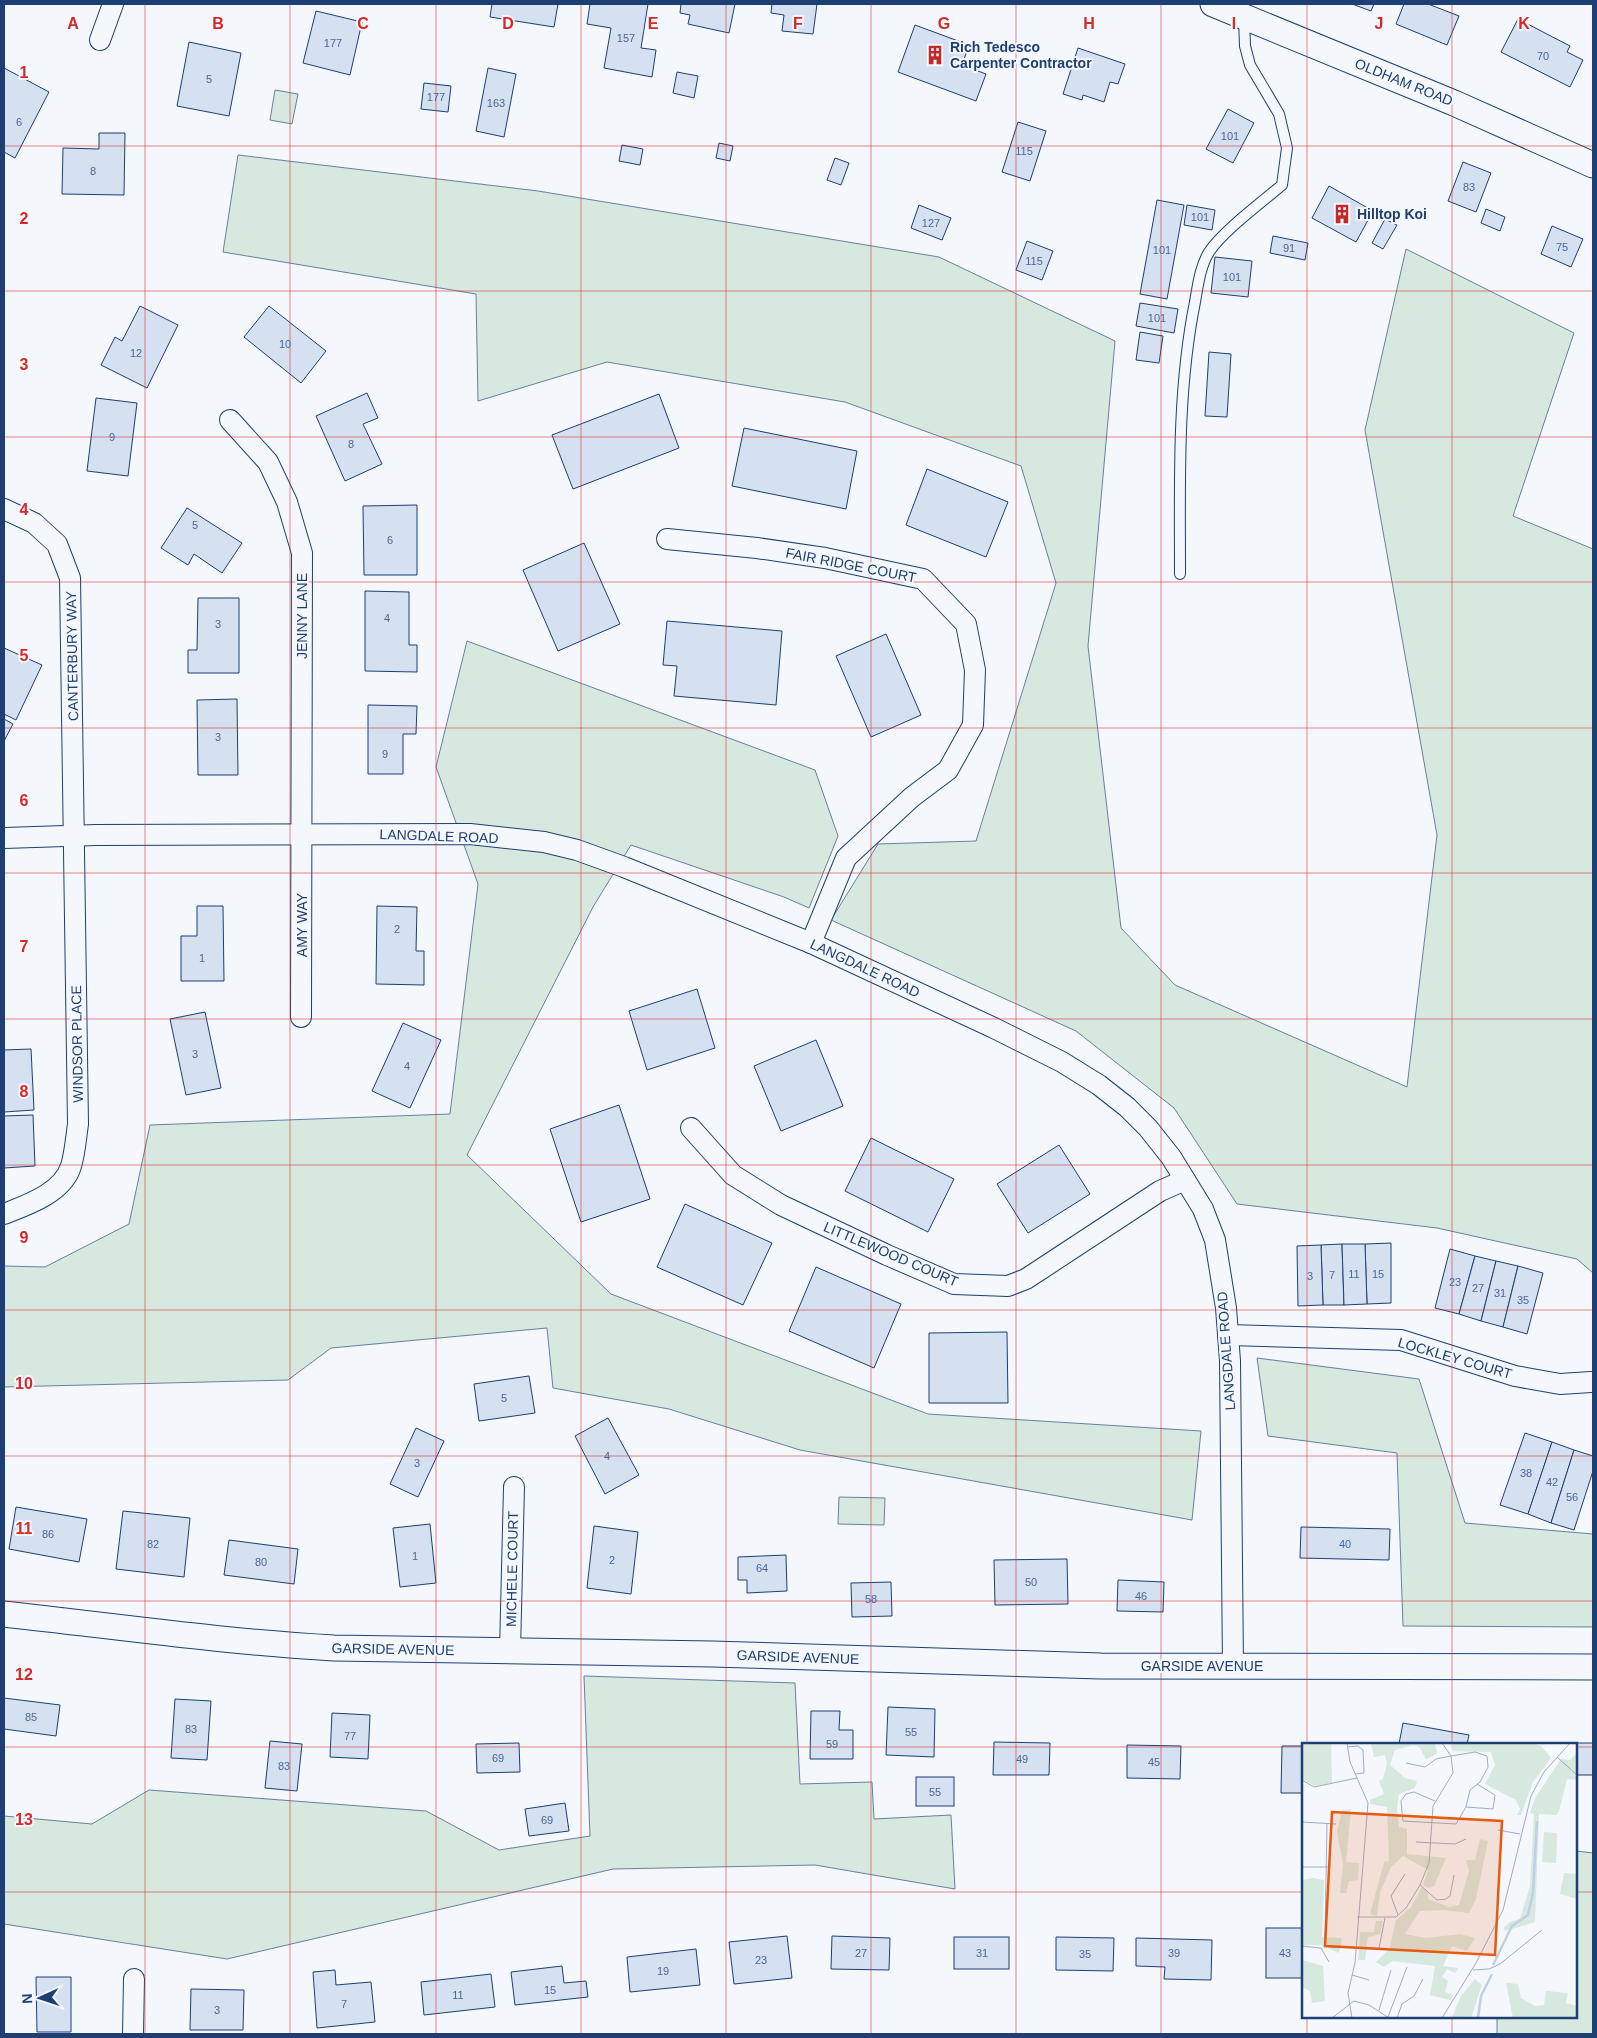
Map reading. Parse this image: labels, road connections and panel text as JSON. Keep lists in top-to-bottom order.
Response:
{
  "streets": {
    "street": [
      "OLDHAM ROAD",
      "FAIR RIDGE COURT",
      "JENNY LANE",
      "CANTERBURY WAY",
      "LANGDALE ROAD",
      "AMY WAY",
      "WINDSOR PLACE",
      "LITTLEWOOD COURT",
      "LOCKLEY COURT",
      "MICHELE COURT",
      "GARSIDE AVENUE"
    ]
  },
  "crossings": [
    ["FAIR RIDGE COURT", "LANGDALE ROAD"],
    ["JENNY LANE", "LANGDALE ROAD"],
    ["JENNY LANE", "AMY WAY"],
    ["CANTERBURY WAY", "LANGDALE ROAD"],
    ["CANTERBURY WAY", "WINDSOR PLACE"],
    ["LANGDALE ROAD", "AMY WAY"],
    ["LANGDALE ROAD", "WINDSOR PLACE"],
    ["LANGDALE ROAD", "LITTLEWOOD COURT"],
    ["LANGDALE ROAD", "LOCKLEY COURT"],
    ["LANGDALE ROAD", "GARSIDE AVENUE"],
    ["MICHELE COURT", "GARSIDE AVENUE"]
  ],
  "places": {
    "building": ["Rich Tedesco Carpenter Contractor", "Hilltop Koi"]
  },
  "house_numbers": [
    "157",
    "177",
    "70",
    "5",
    "177",
    "163",
    "6",
    "101",
    "115",
    "8",
    "83",
    "101",
    "127",
    "75",
    "91",
    "101",
    "115",
    "101",
    "101",
    "10",
    "12",
    "9",
    "8",
    "5",
    "6",
    "4",
    "3",
    "3",
    "9",
    "2",
    "1",
    "3",
    "4",
    "11",
    "15",
    "7",
    "3",
    "23",
    "27",
    "31",
    "35",
    "5",
    "4",
    "3",
    "38",
    "42",
    "56",
    "86",
    "82",
    "40",
    "1",
    "2",
    "80",
    "64",
    "50",
    "46",
    "58",
    "85",
    "83",
    "55",
    "77",
    "59",
    "69",
    "49",
    "45",
    "83",
    "55",
    "69",
    "27",
    "31",
    "39",
    "43",
    "35",
    "23",
    "19",
    "15",
    "11",
    "7",
    "3"
  ],
  "north": "left",
  "grid": {
    "columns": [
      "A",
      "B",
      "C",
      "D",
      "E",
      "F",
      "G",
      "H",
      "I",
      "J",
      "K"
    ],
    "rows": [
      "1",
      "2",
      "3",
      "4",
      "5",
      "6",
      "7",
      "8",
      "9",
      "10",
      "11",
      "12",
      "13"
    ]
  }
}
